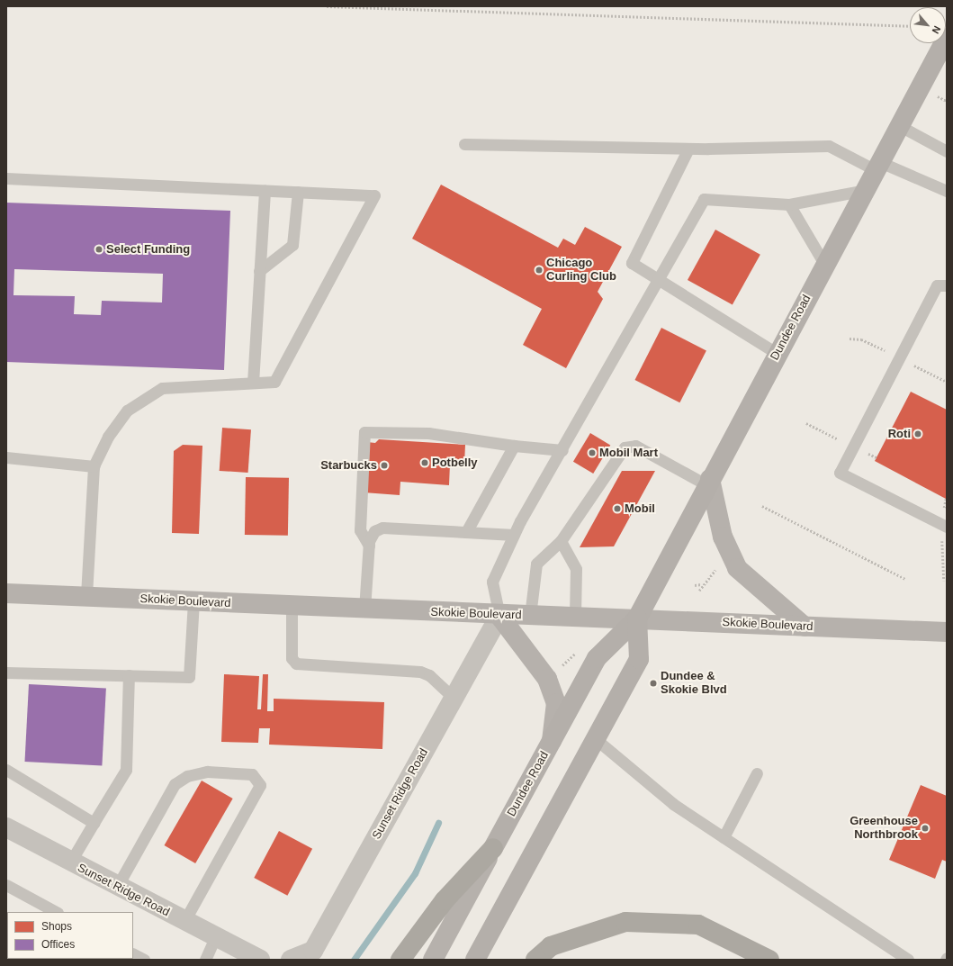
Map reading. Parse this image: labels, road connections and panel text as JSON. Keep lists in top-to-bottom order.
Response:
{
  "streets": {
    "main road": ["Dundee Road", "Skokie Boulevard"],
    "street": ["Sunset Ridge Road"]
  },
  "crossings": [
    ["Dundee Road", "Skokie Boulevard"],
    ["Skokie Boulevard", "Sunset Ridge Road"]
  ],
  "places": [
    "Select Funding",
    "Chicago Curling Club",
    "Roti",
    "Mobil Mart",
    "Potbelly",
    "Starbucks",
    "Mobil",
    "Dundee & Skokie Blvd",
    "Greenhouse Northbrook"
  ],
  "legend": ["Shops", "Offices"],
  "north": "bottom right"
}
